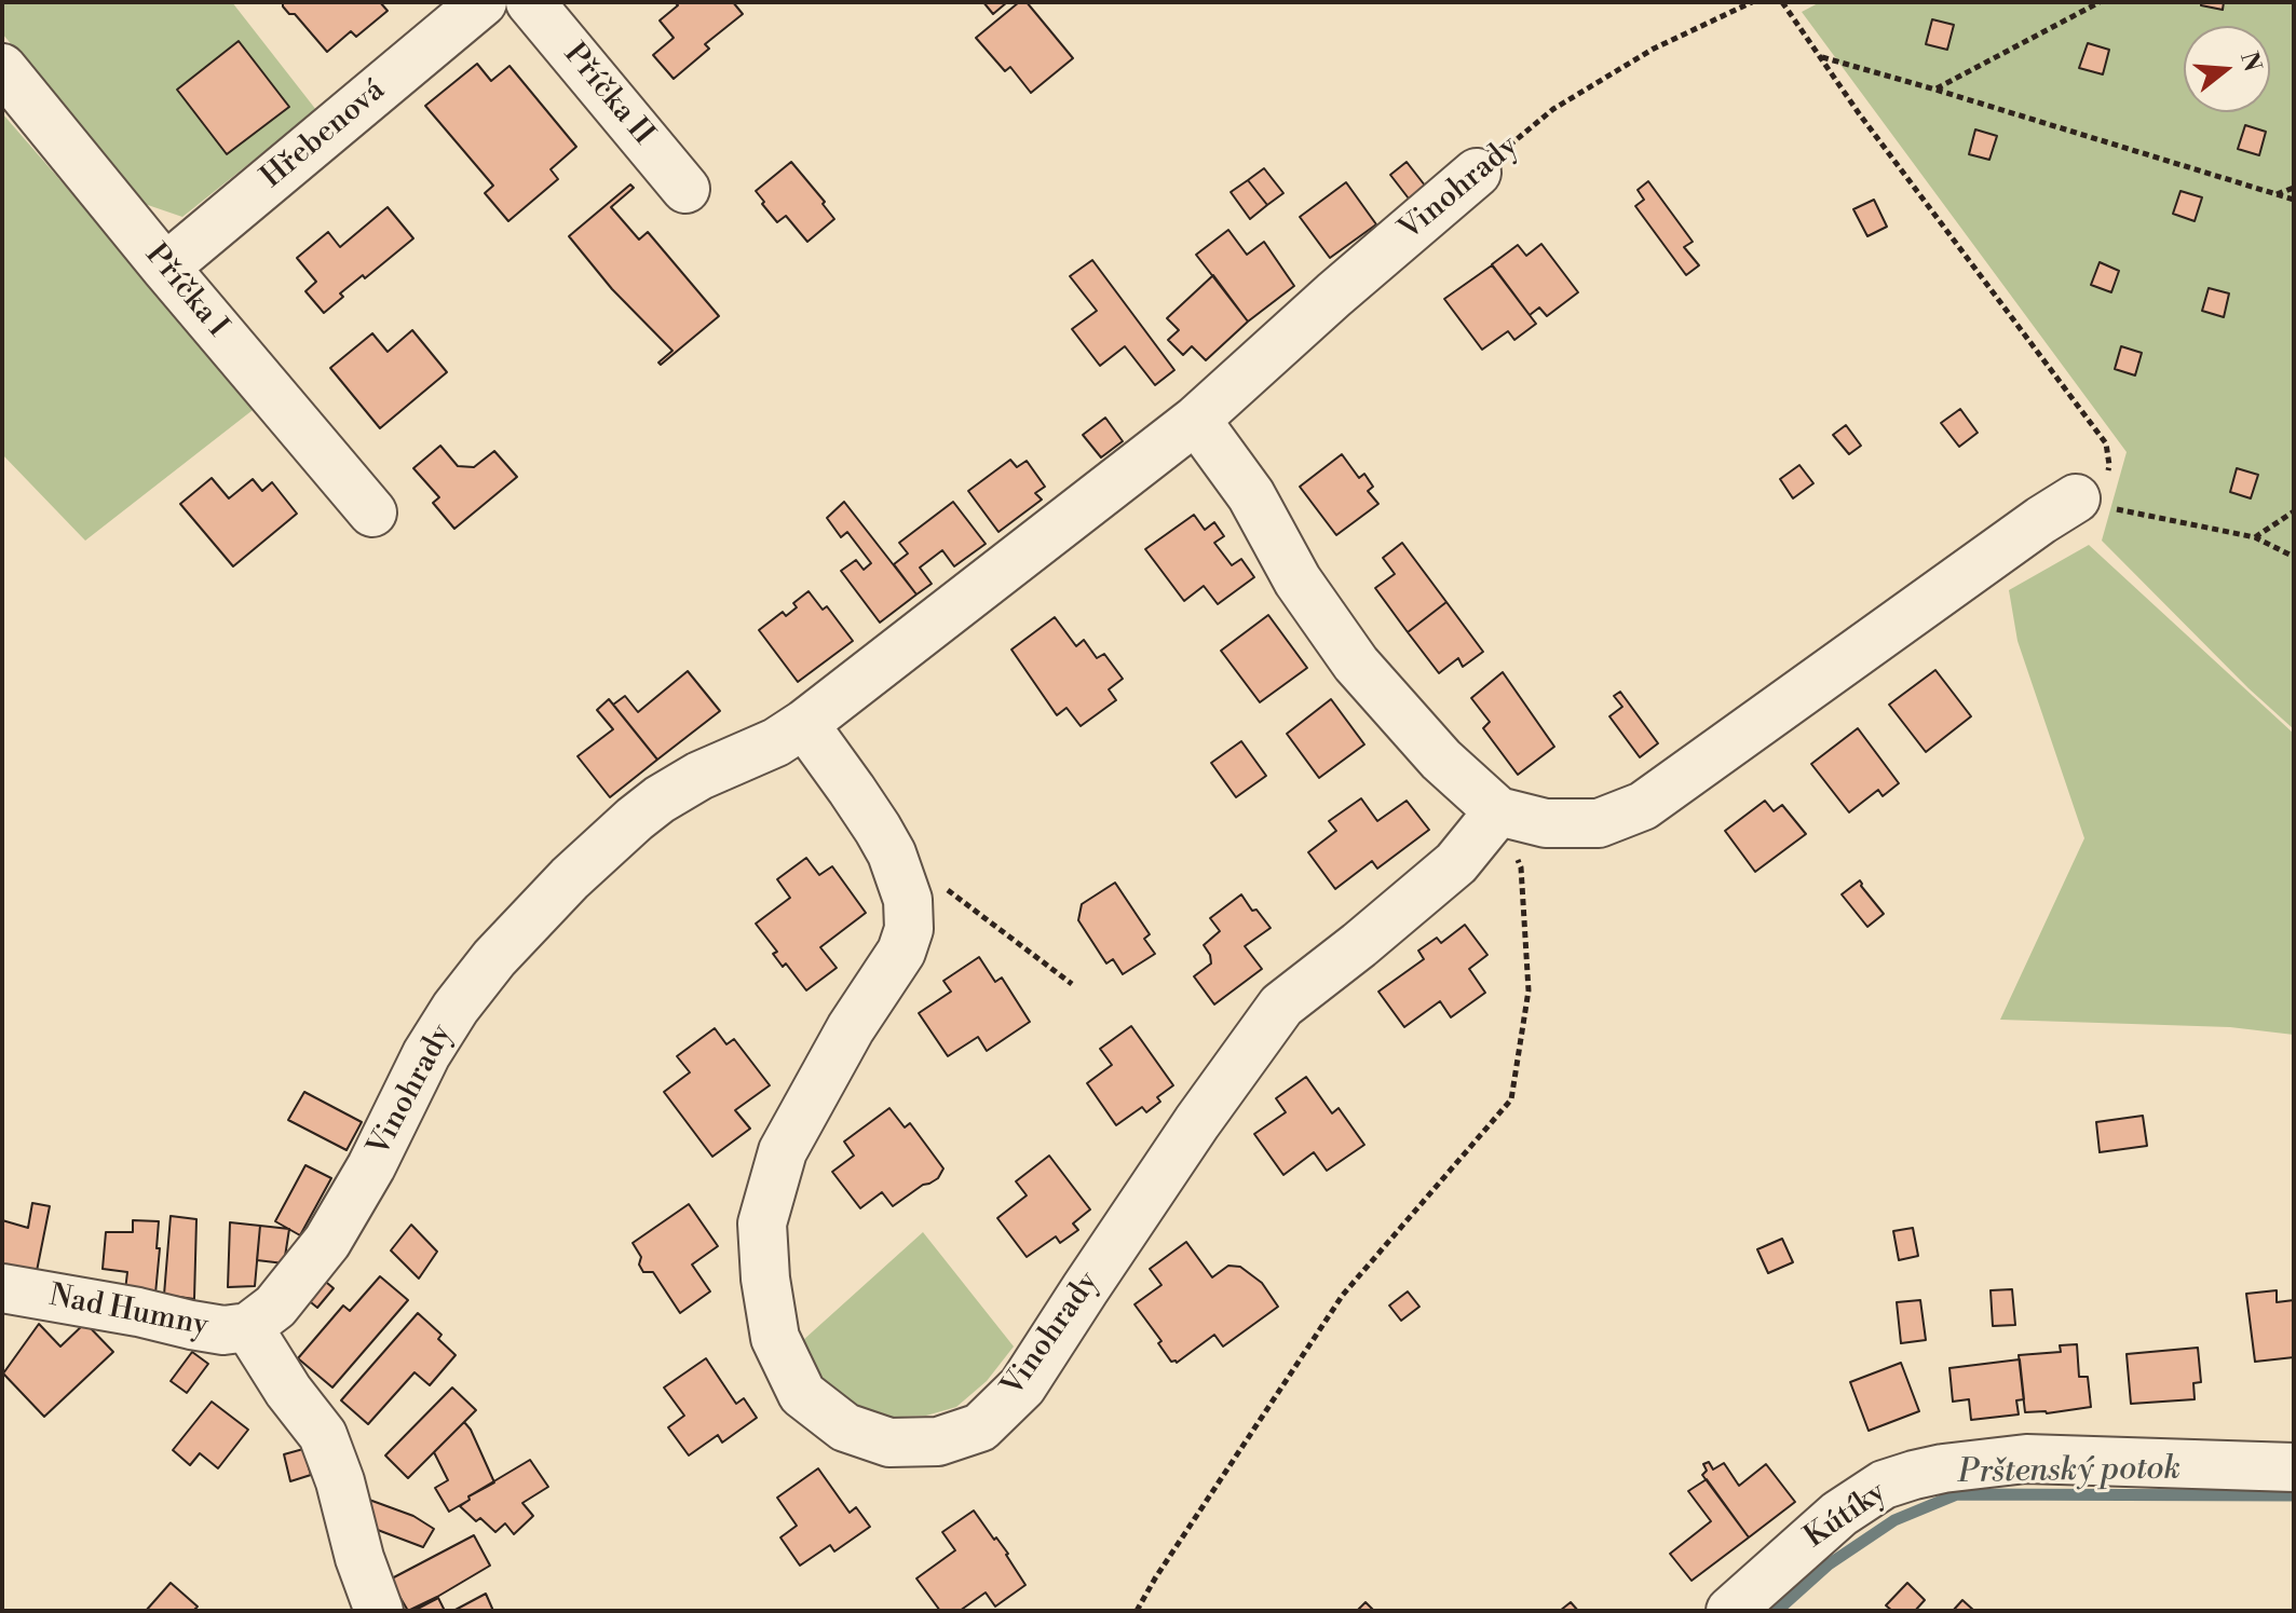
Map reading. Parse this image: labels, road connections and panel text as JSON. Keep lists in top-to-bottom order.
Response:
{
  "streets": {
    "street": [
      "Příčka II",
      "Hřebenová",
      "Vinohrady",
      "Příčka I",
      "Nad Humny",
      "Kútíky"
    ]
  },
  "crossings": [
    ["Hřebenová", "Příčka I"],
    ["Vinohrady", "Nad Humny"]
  ],
  "water": ["Prštenský potok"],
  "north": "right"
}
